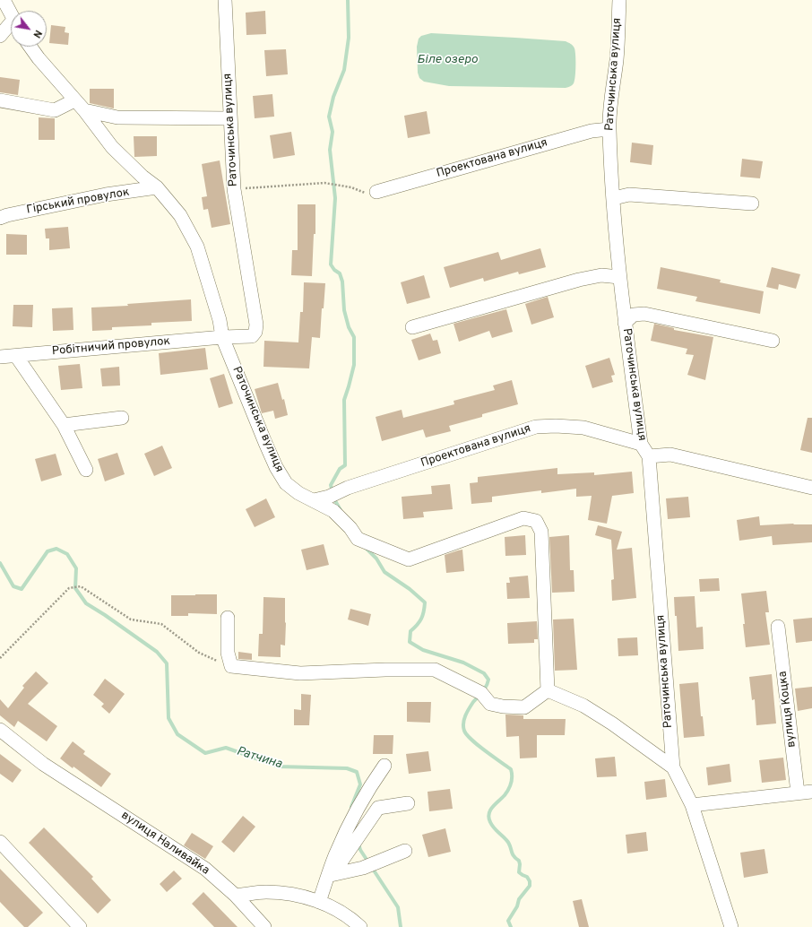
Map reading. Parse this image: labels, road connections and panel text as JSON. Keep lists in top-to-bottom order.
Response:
{
  "streets": {
    "street": [
      "Раточинська вулиця",
      "Проектована вулиця",
      "Гірський провулок",
      "Робітничий провулок",
      "вулиця Коцка",
      "вулиця Наливайка"
    ]
  },
  "crossings": [
    ["Раточинська вулиця", "Проектована вулиця"],
    ["Раточинська вулиця", "Гірський провулок"],
    ["Раточинська вулиця", "Робітничий провулок"]
  ],
  "water": ["Біле озеро", "Ратчина"],
  "north": "bottom right"
}
